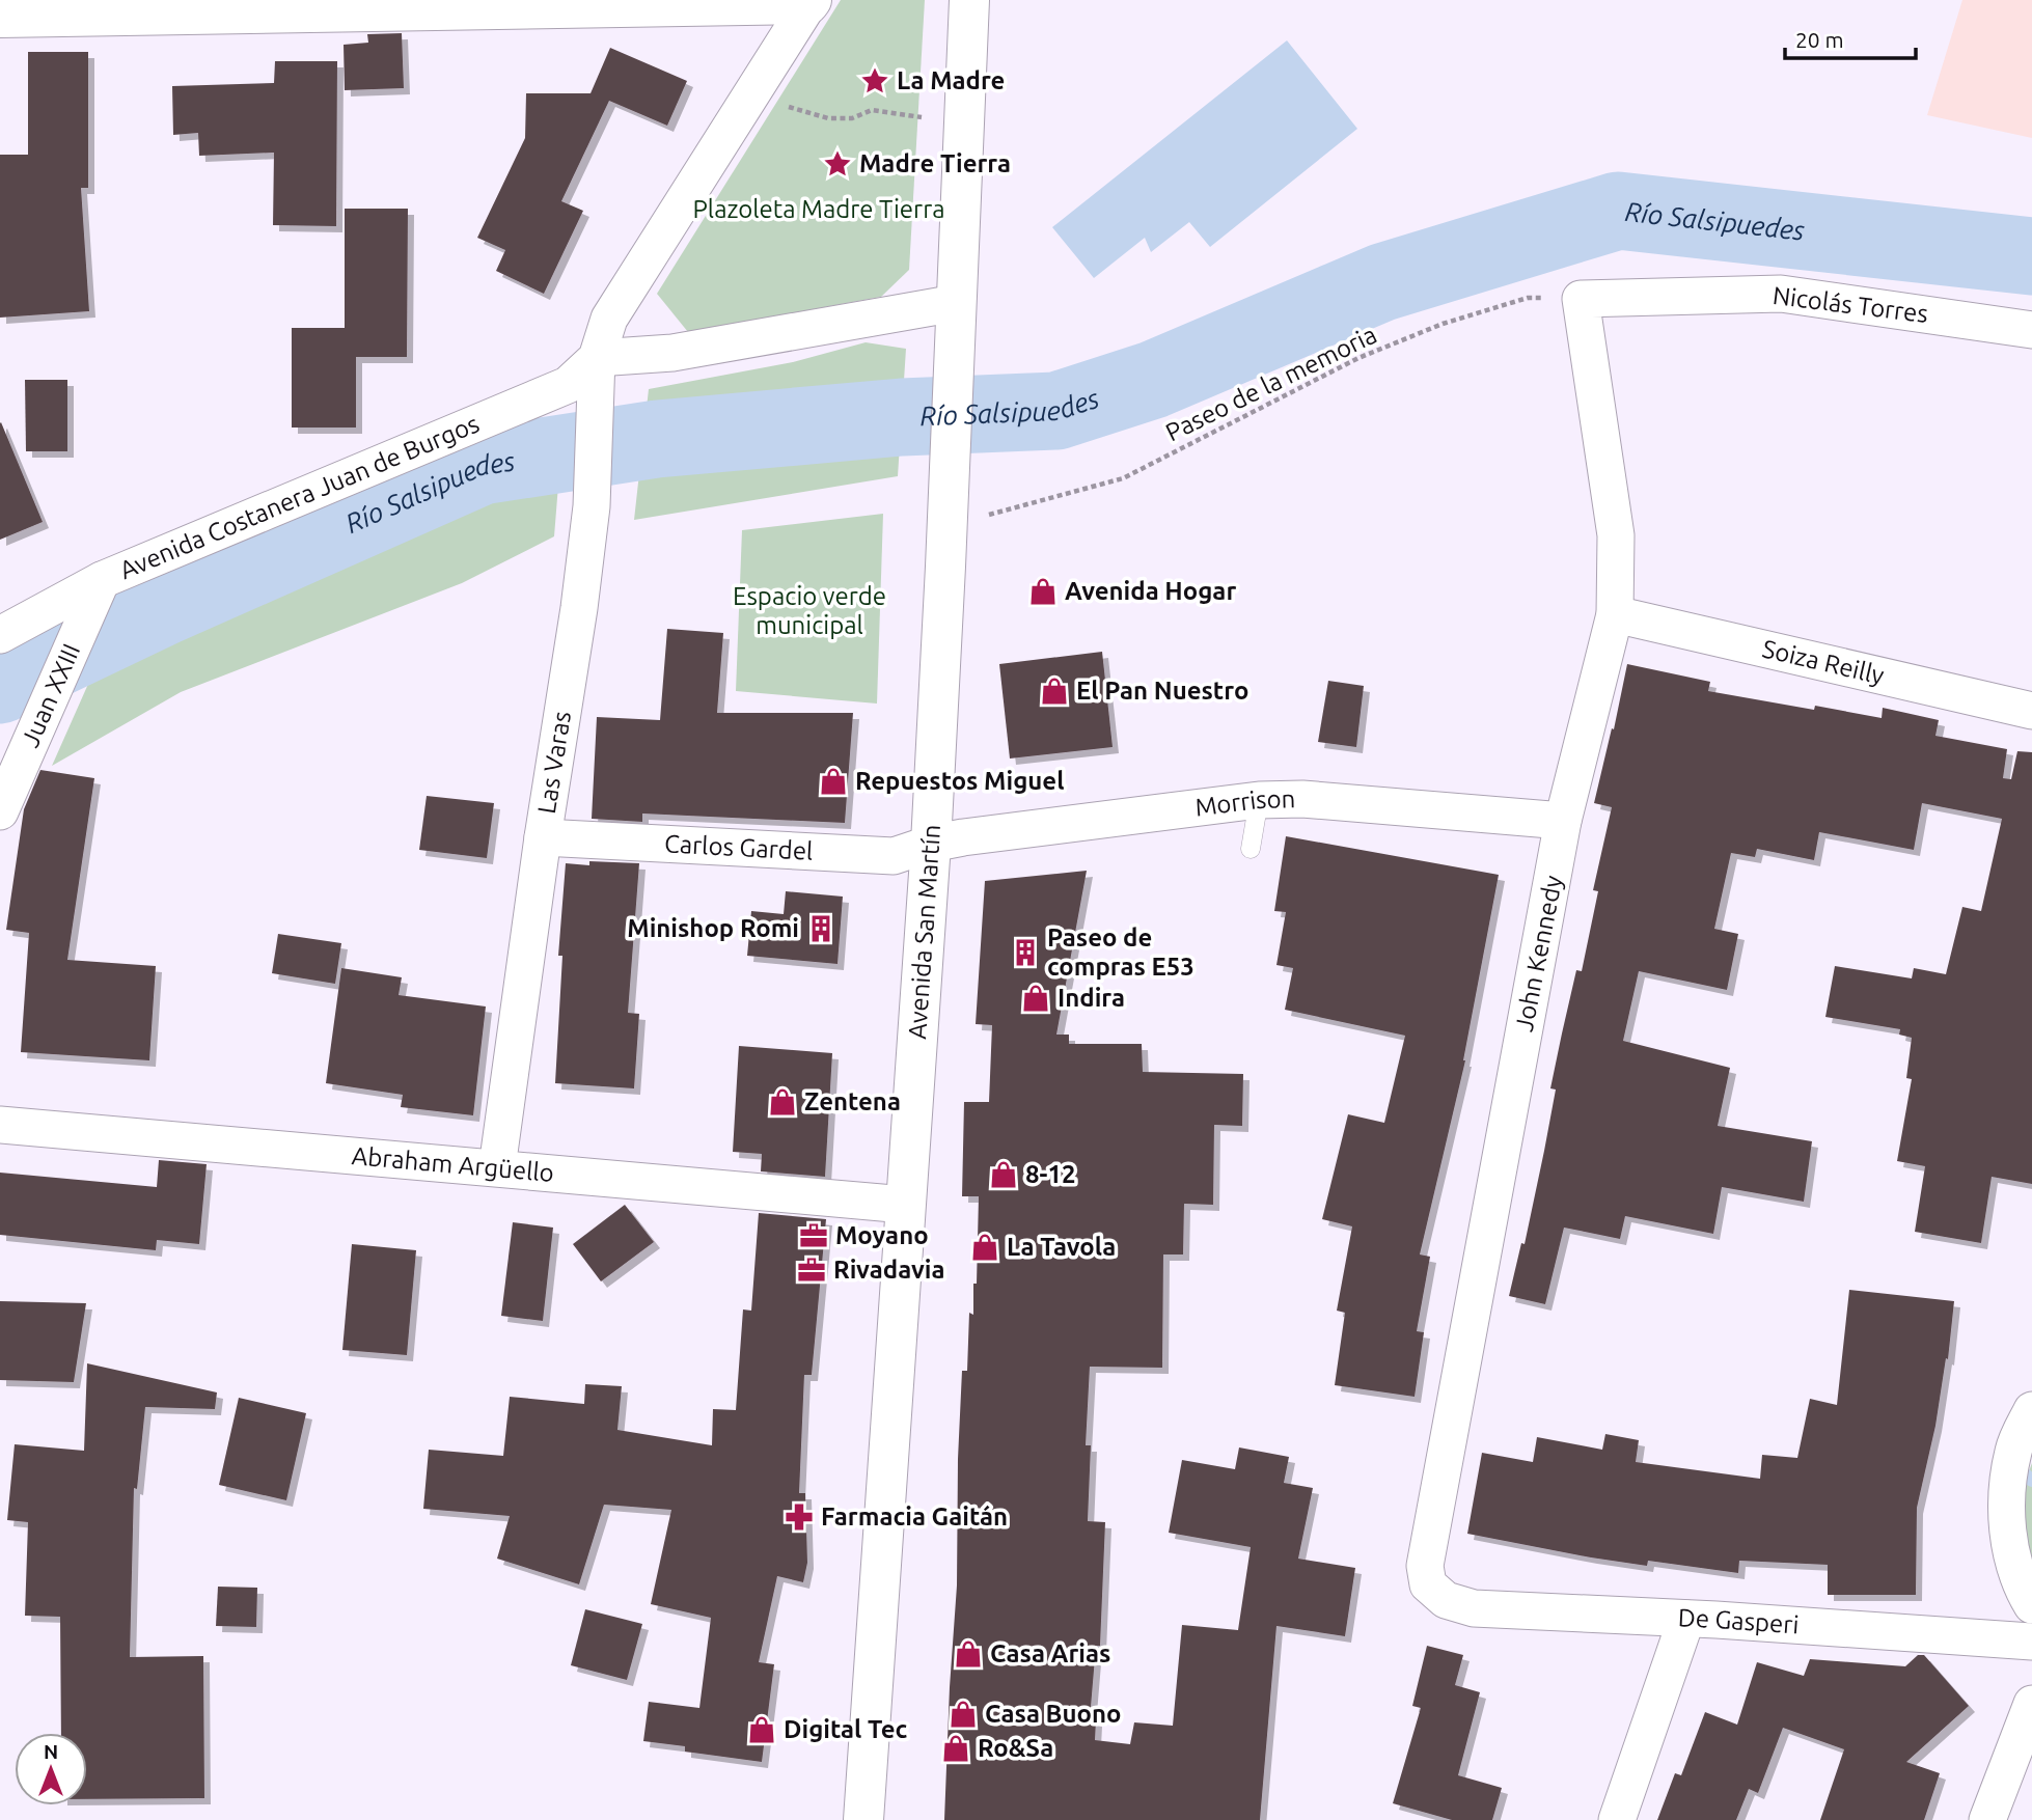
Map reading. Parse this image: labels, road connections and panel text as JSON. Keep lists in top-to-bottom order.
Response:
{
  "streets": {
    "main road": ["Avenida San Martín"],
    "street": [
      "Nicolás Torres",
      "Avenida Costanera Juan de Burgos",
      "Soiza Reilly",
      "Juan XXIII",
      "Las Varas",
      "Morrison",
      "Carlos Gardel",
      "John Kennedy",
      "Abraham Argüello",
      "De Gasperi"
    ],
    "path": ["Paseo de la memoria"]
  },
  "crossings": [
    ["Nicolás Torres", "Paseo de la memoria"],
    ["Nicolás Torres", "John Kennedy"],
    ["Paseo de la memoria", "John Kennedy"],
    ["Avenida Costanera Juan de Burgos", "Juan XXIII"],
    ["Avenida Costanera Juan de Burgos", "Las Varas"],
    ["Soiza Reilly", "John Kennedy"],
    ["Las Varas", "Carlos Gardel"],
    ["Las Varas", "Abraham Argüello"],
    ["Morrison", "Carlos Gardel"],
    ["Morrison", "Avenida San Martín"],
    ["Morrison", "John Kennedy"],
    ["Carlos Gardel", "Avenida San Martín"],
    ["Avenida San Martín", "Abraham Argüello"],
    ["John Kennedy", "De Gasperi"]
  ],
  "water": ["Río Salsipuedes"],
  "parks": ["Plazoleta Madre Tierra", "Espacio verde municipal"],
  "places": {
    "place": ["La Madre", "Madre Tierra"],
    "shop": [
      "Avenida Hogar",
      "El Pan Nuestro",
      "Repuestos Miguel",
      "Indira",
      "Zentena",
      "8-12",
      "La Tavola",
      "Casa Arias",
      "Casa Buono",
      "Digital Tec",
      "Ro&Sa"
    ],
    "building": ["Minishop Romi", "Paseo de compras E53"],
    "office": ["Moyano", "Rivadavia"],
    "pharmacy": ["Farmacia Gaitán"]
  },
  "scale_bar": "20 m",
  "north": "top"
}
